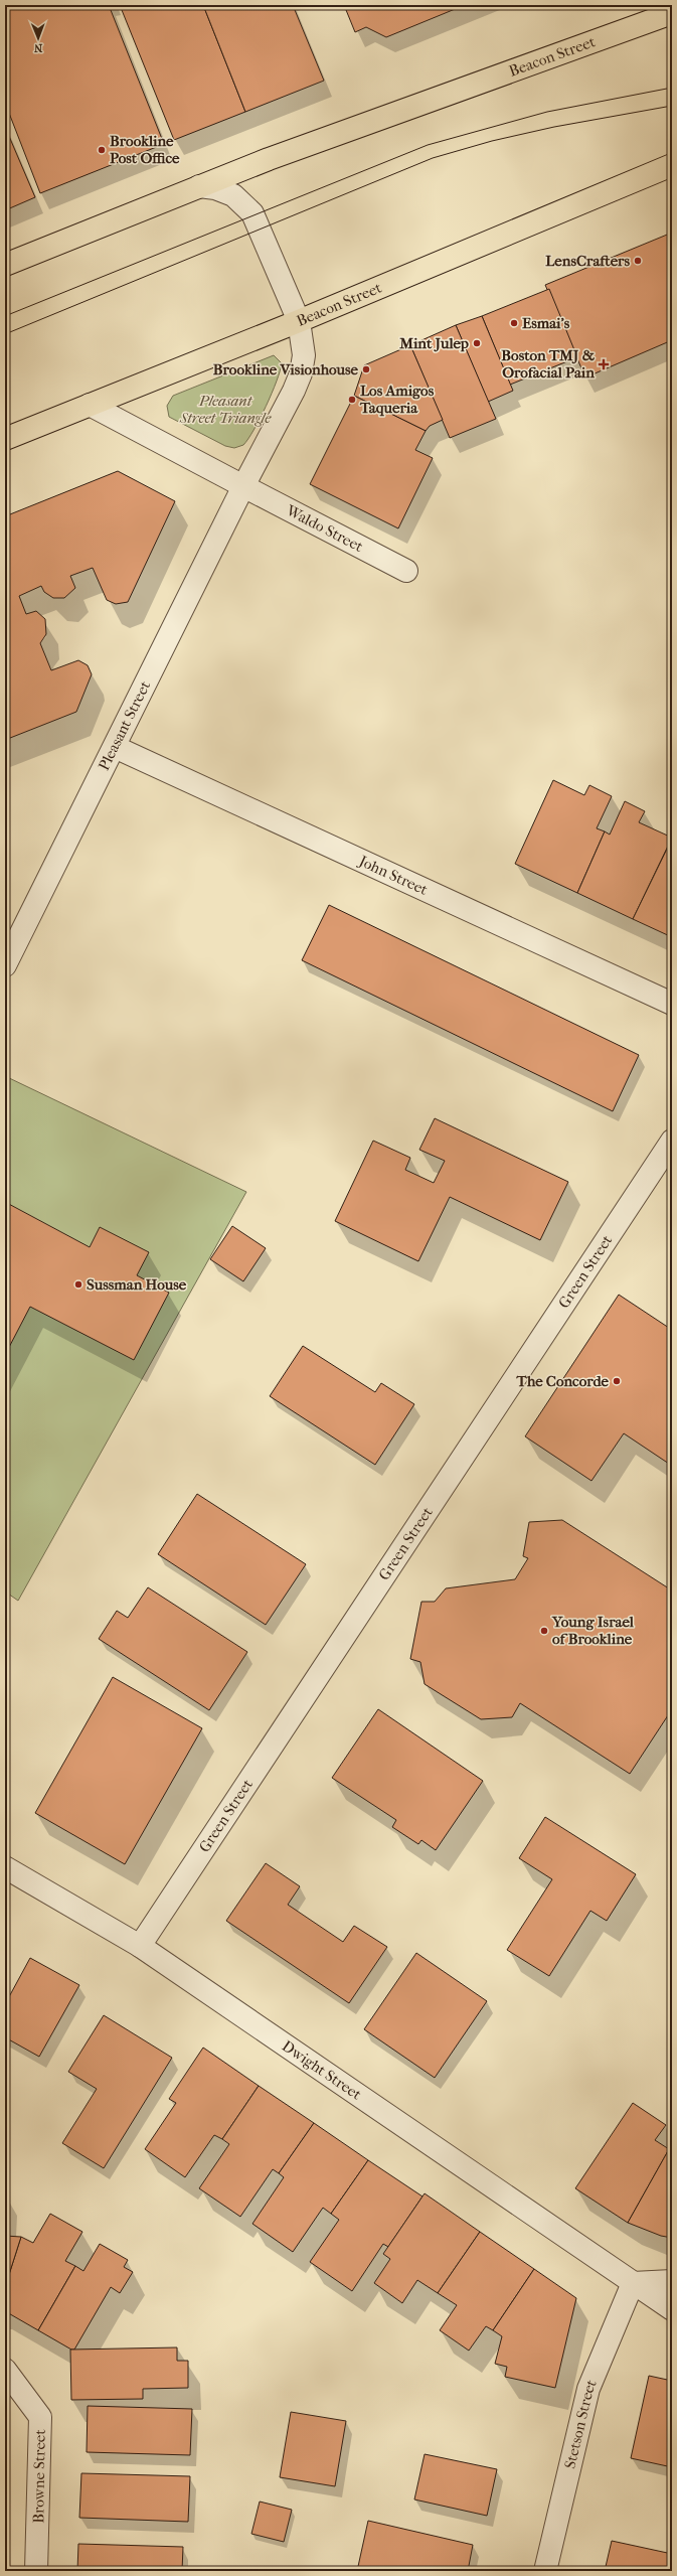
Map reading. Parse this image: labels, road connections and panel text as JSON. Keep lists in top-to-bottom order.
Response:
{
  "streets": {
    "main road": ["Beacon Street"],
    "street": [
      "Waldo Street",
      "Pleasant Street",
      "John Street",
      "Green Street",
      "Dwight Street",
      "Stetson Street",
      "Browne Street"
    ]
  },
  "crossings": [
    ["Beacon Street", "Pleasant Street"],
    ["Waldo Street", "Pleasant Street"],
    ["Pleasant Street", "John Street"],
    ["Green Street", "Dwight Street"],
    ["Dwight Street", "Stetson Street"]
  ],
  "parks": ["Pleasant Street Triangle"],
  "places": {
    "other": [
      "Brookline Post Office",
      "LensCrafters",
      "Esmai's",
      "Mint Julep",
      "Brookline Visionhouse",
      "Los Amigos Taqueria",
      "Sussman House",
      "The Concorde",
      "Young Israel of Brookline"
    ],
    "health": ["Boston TMJ & Orofacial Pain"]
  },
  "north": "bottom"
}
